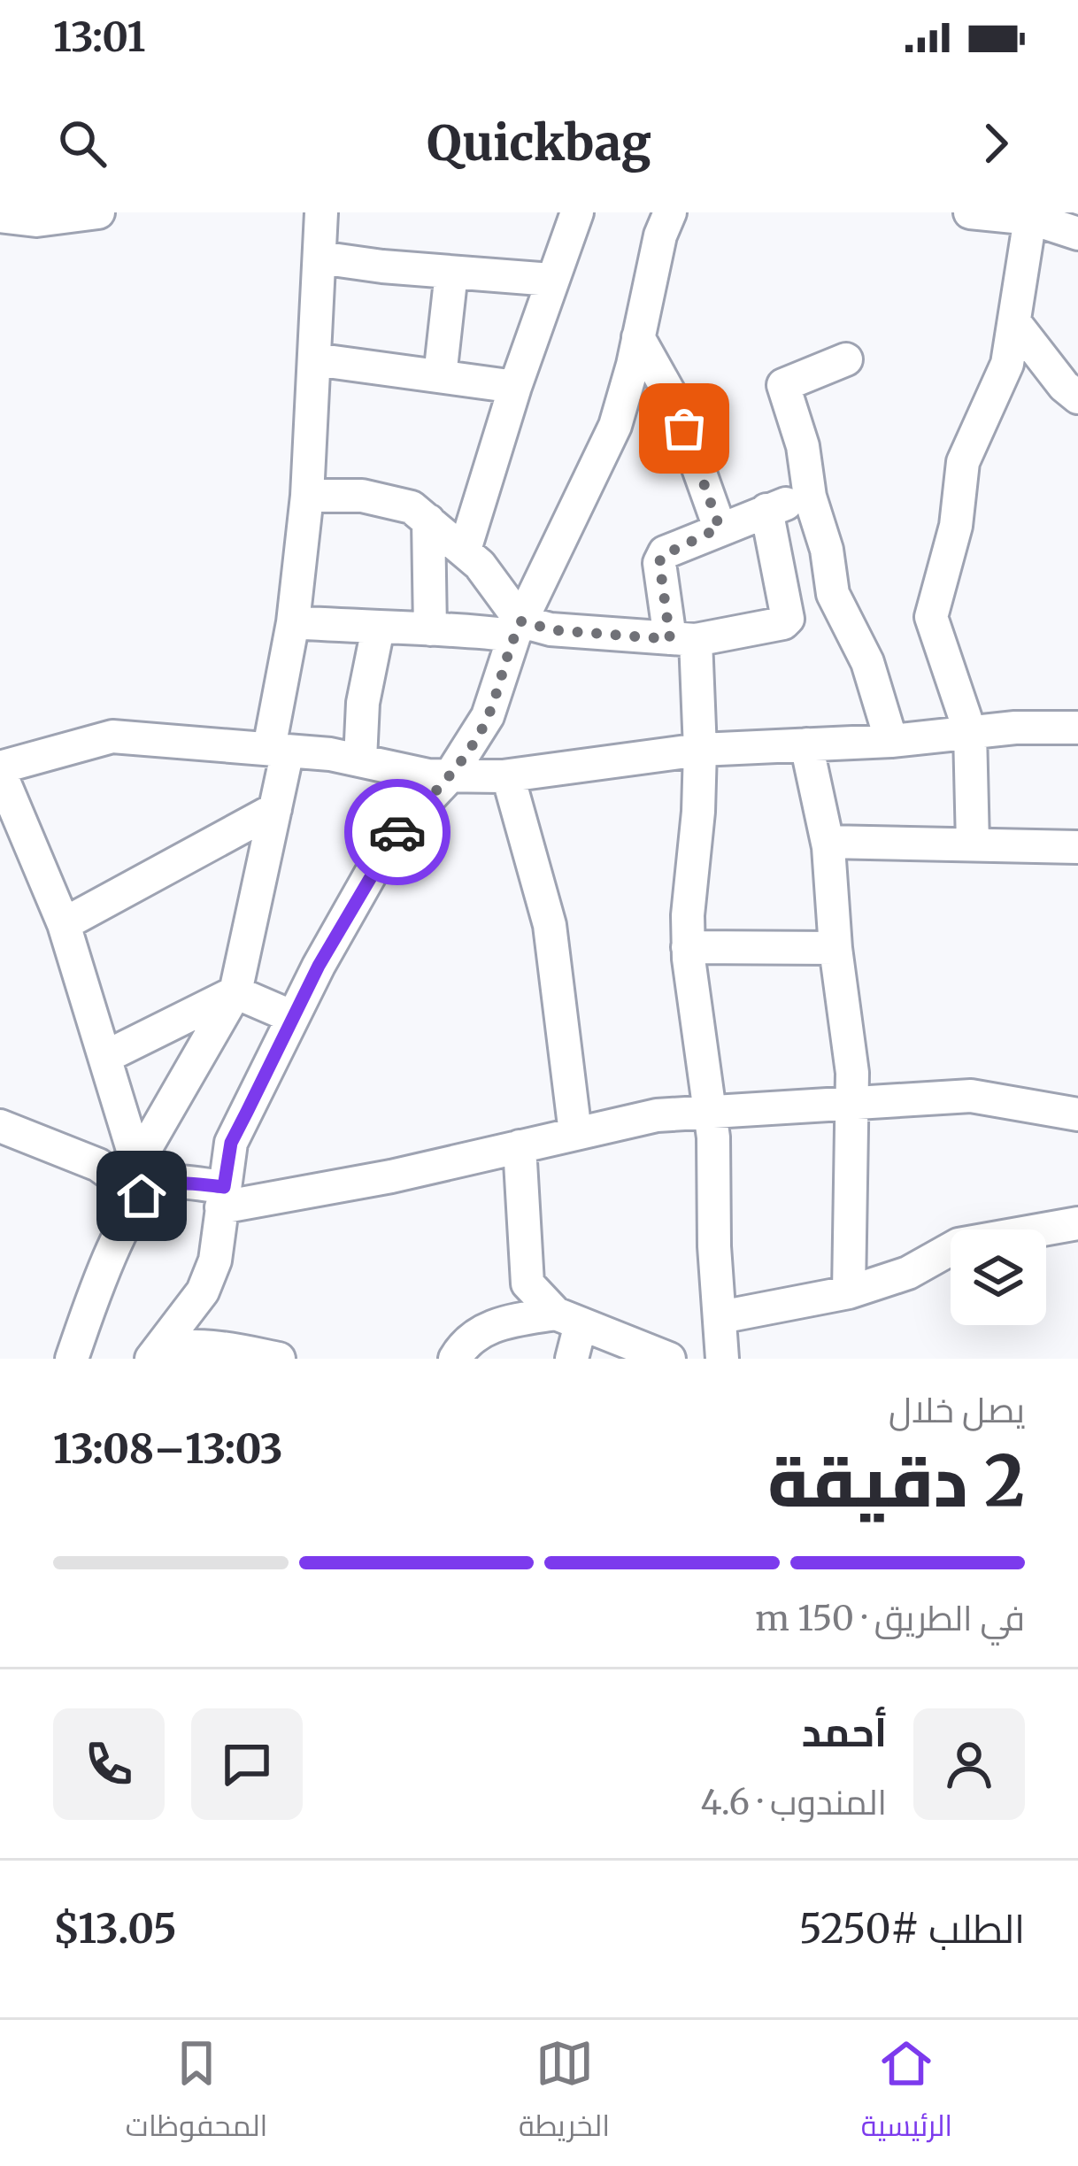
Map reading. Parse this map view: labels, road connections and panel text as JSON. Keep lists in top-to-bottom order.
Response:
{
  "page": {
    "status": "13:01",
    "header": "Quickbag",
    "heading": ["2 دقيقة", "يصل خلال", "13:03–13:08"],
    "panel": [
      "أحمد",
      "المندوب · 4.6",
      "الطلب #5250",
      "$13.05"
    ],
    "bar": "في الطريق · 150 m",
    "tabs": ["الرئيسية", "الخريطة", "المحفوظات"]
  }
}
